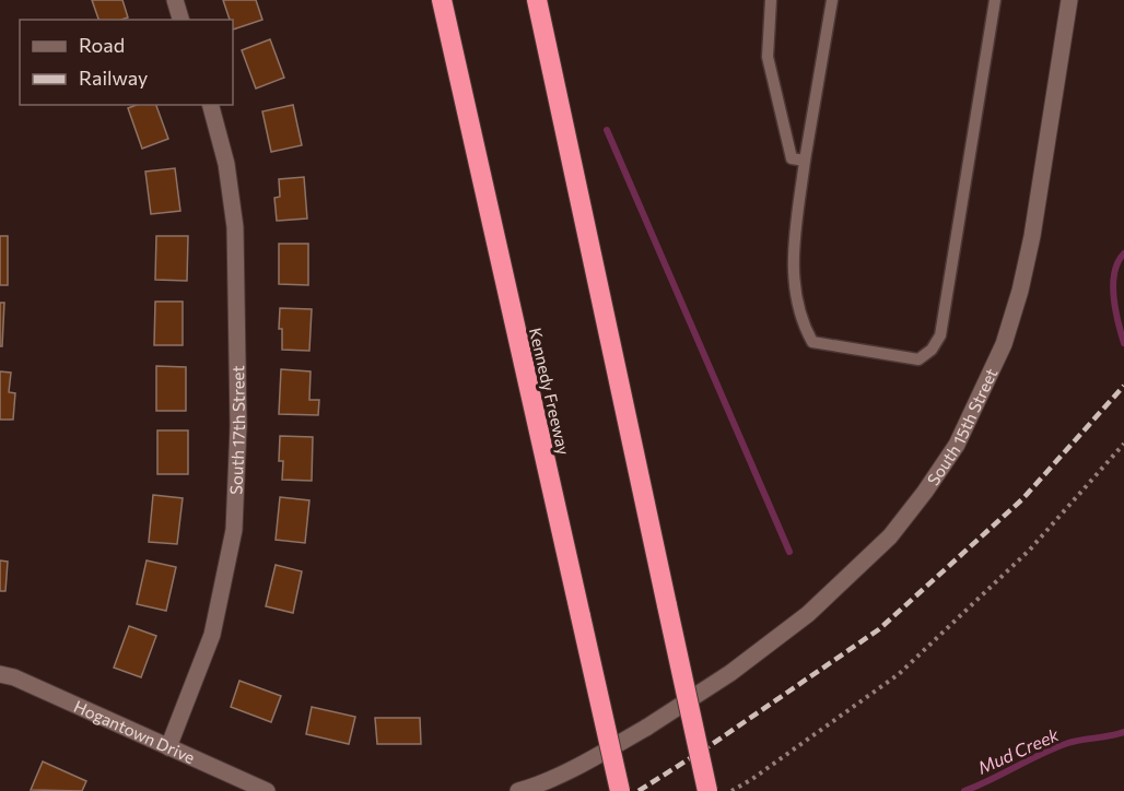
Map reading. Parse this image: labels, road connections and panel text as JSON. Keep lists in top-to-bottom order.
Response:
{
  "streets": {
    "highway": ["Kennedy Freeway"],
    "street": ["South 15th Street", "South 17th Street", "Hogantown Drive"]
  },
  "crossings": [
    ["South 17th Street", "Hogantown Drive"]
  ],
  "water": ["Mud Creek"],
  "legend": ["Road", "Railway"]
}
